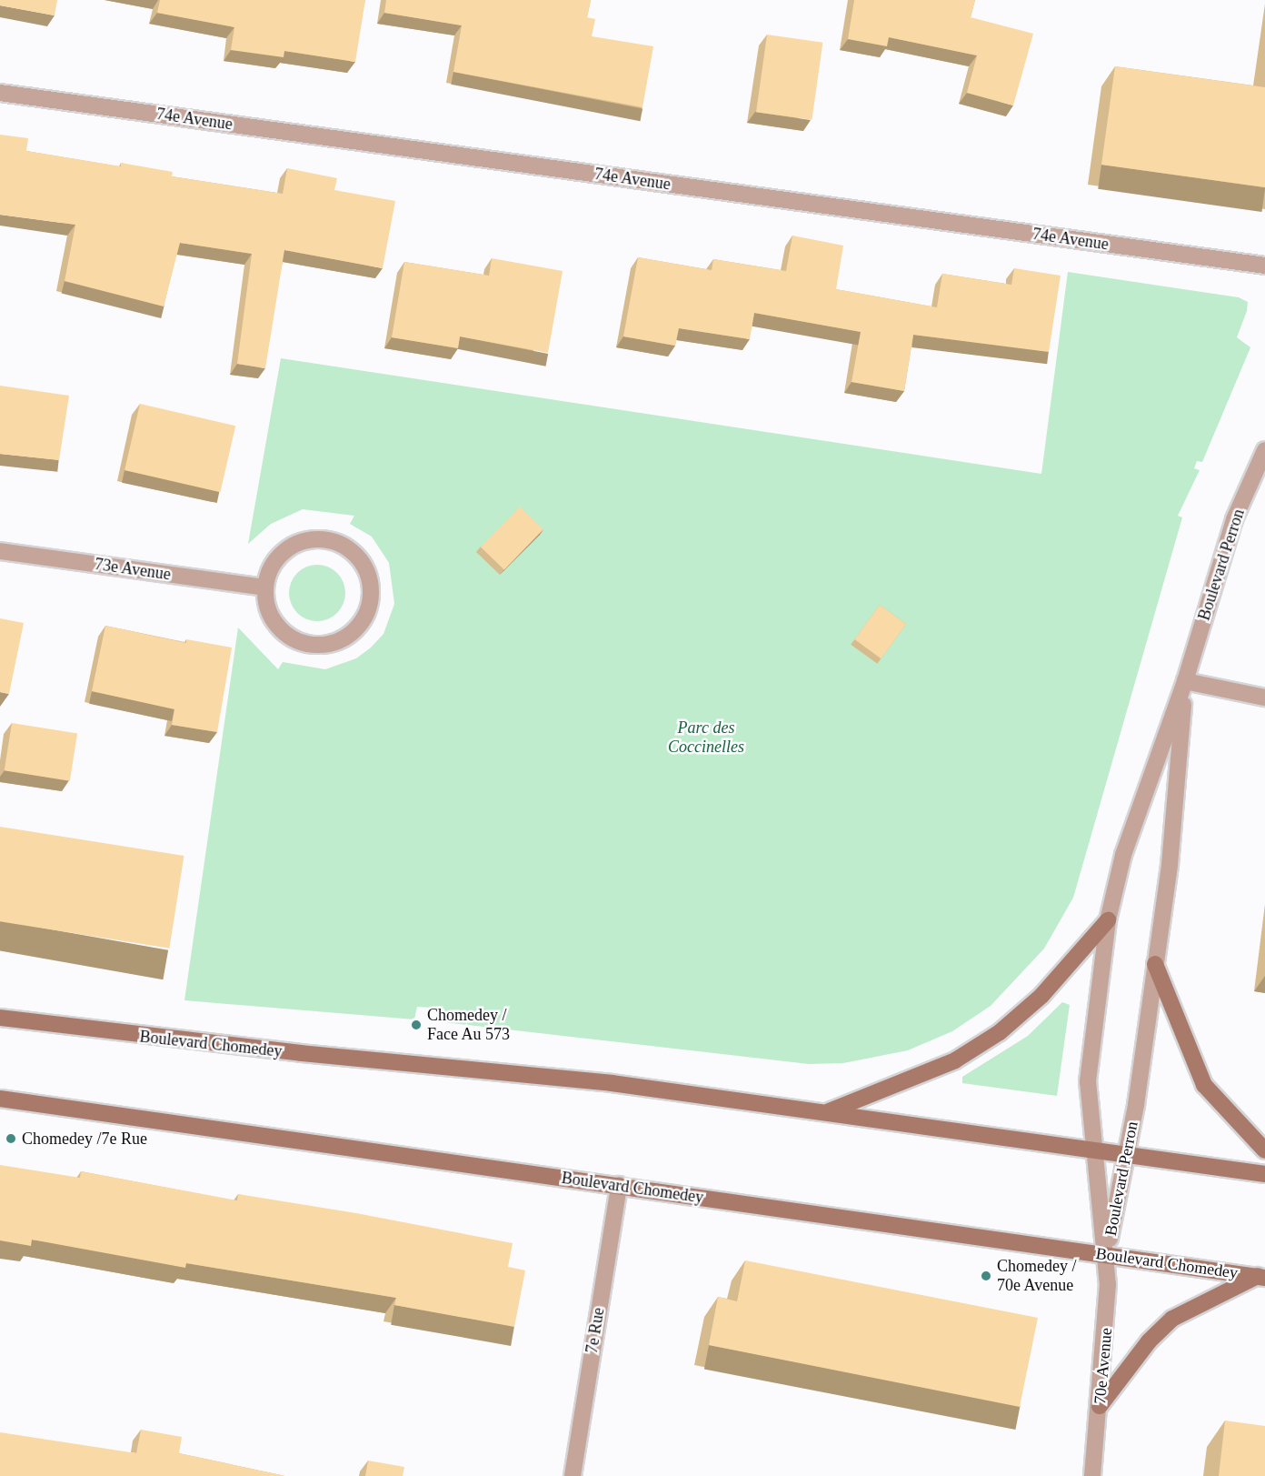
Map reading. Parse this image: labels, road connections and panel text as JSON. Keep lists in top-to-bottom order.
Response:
{
  "streets": {
    "street": [
      "74e Avenue",
      "Boulevard Perron",
      "73e Avenue",
      "Boulevard Chomedey",
      "7e Rue",
      "70e Avenue"
    ]
  },
  "crossings": [
    ["Boulevard Perron", "Boulevard Chomedey"],
    ["Boulevard Perron", "70e Avenue"],
    ["Boulevard Chomedey", "7e Rue"],
    ["Boulevard Chomedey", "70e Avenue"]
  ],
  "parks": ["Parc des Coccinelles"],
  "places": ["Chomedey / Face Au 573", "Chomedey /7e Rue", "Chomedey / 70e Avenue"]
}
